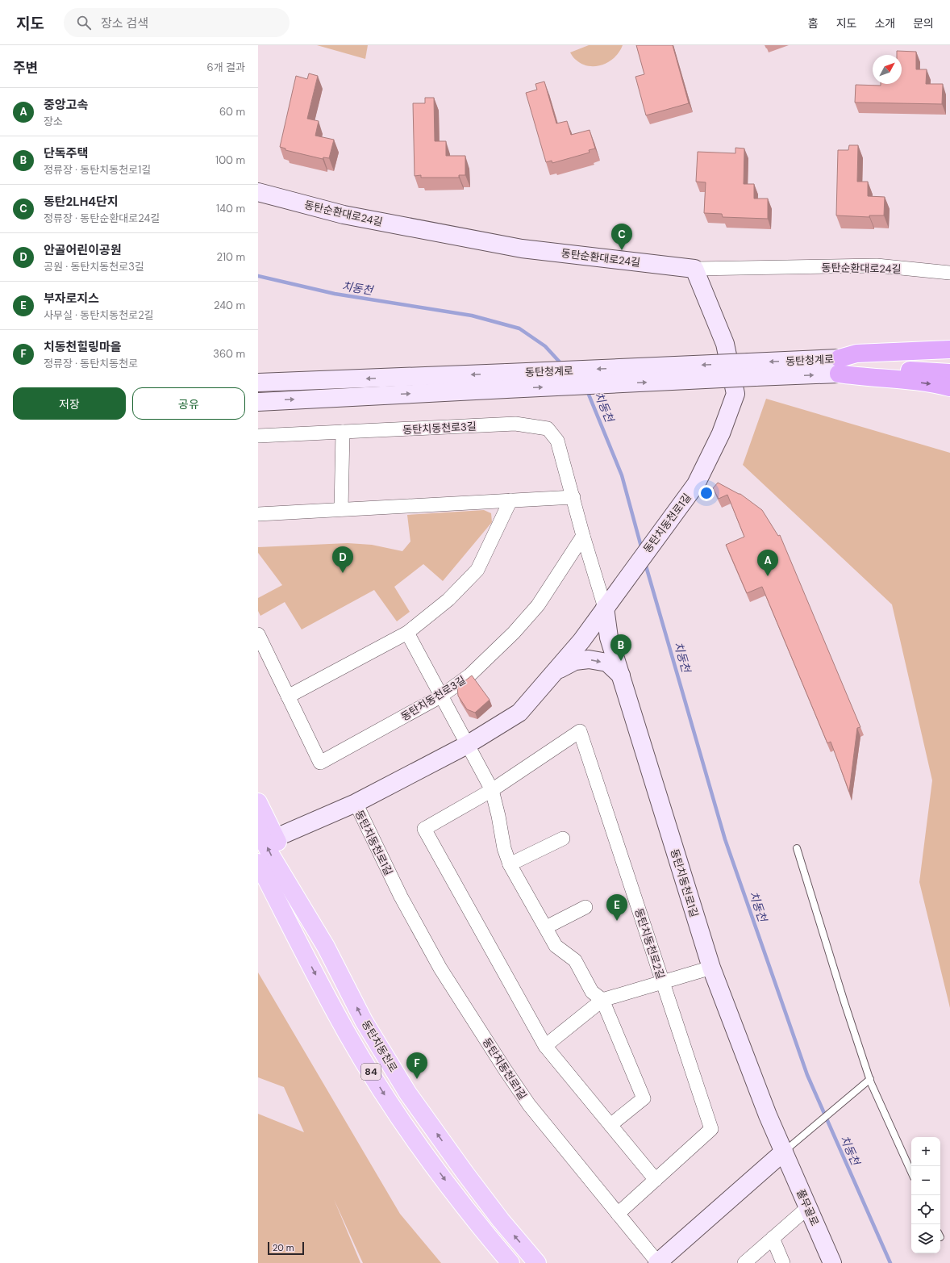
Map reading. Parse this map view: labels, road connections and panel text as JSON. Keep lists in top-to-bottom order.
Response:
{
  "streets": {
    "main road": ["동탄치동천로", "84"],
    "street": [
      "동탄순환대로24길",
      "동탄청계로",
      "동탄치동천로3길",
      "동탄치동천로1길",
      "동탄치동천로2길",
      "풀무골로"
    ]
  },
  "crossings": [
    ["동탄순환대로24길", "동탄치동천로1길"],
    ["동탄치동천로3길", "동탄치동천로1길"],
    ["동탄치동천로1길", "동탄치동천로2길"],
    ["동탄치동천로1길", "풀무골로"]
  ],
  "water": ["치동천"],
  "scale_bar": "20 m",
  "north": "top right",
  "page": {
    "header": "지도",
    "search": "장소 검색",
    "nav": [
      "홈",
      "지도",
      "소개",
      "문의"
    ],
    "heading": ["주변", "6개 결과"],
    "list": [
      {
        "mark": "A",
        "name": "중앙고속",
        "note": "장소",
        "value": "60 m"
      },
      {
        "mark": "B",
        "name": "단독주택",
        "note": "정류장 · 동탄치동천로1길",
        "value": "100 m"
      },
      {
        "mark": "C",
        "name": "동탄2LH4단지",
        "note": "정류장 · 동탄순환대로24길",
        "value": "140 m"
      },
      {
        "mark": "D",
        "name": "안골어린이공원",
        "note": "공원 · 동탄치동천로3길",
        "value": "210 m"
      },
      {
        "mark": "E",
        "name": "부자로지스",
        "note": "사무실 · 동탄치동천로2길",
        "value": "240 m"
      },
      {
        "mark": "F",
        "name": "치동천힐링마을",
        "note": "정류장 · 동탄치동천로",
        "value": "360 m"
      }
    ],
    "pins": [
      "C",
      "D",
      "A",
      "B",
      "E",
      "F"
    ],
    "buttons": ["저장", "공유"],
    "map_buttons": ["+", "−"],
    "scale": "20 m"
  }
}
